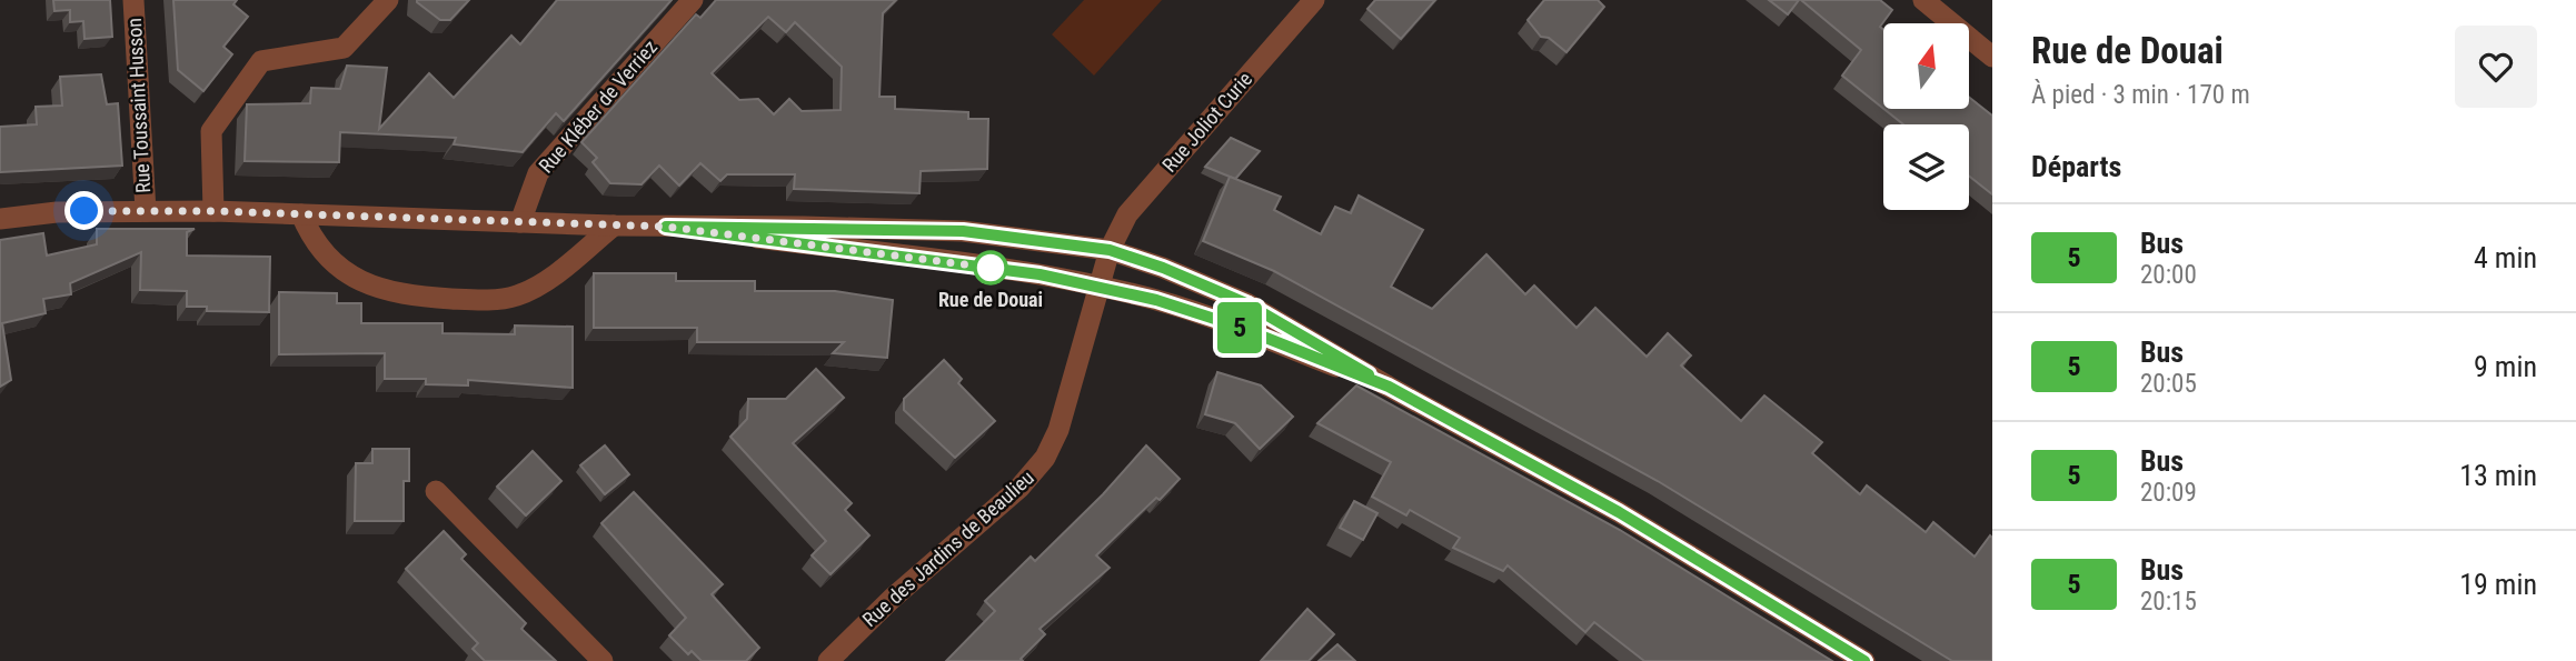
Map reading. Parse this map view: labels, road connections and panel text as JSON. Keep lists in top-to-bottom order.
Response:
{
  "streets": {
    "street": [
      "Rue Toussaint Husson",
      "Rue Kléber de Verriez",
      "Rue Joliot Curie",
      "Rue des Jardins de Beaulieu"
    ]
  },
  "crossings": [
    ["Rue Joliot Curie", "Rue des Jardins de Beaulieu"]
  ],
  "places": ["Rue de Douai"],
  "lines": ["bus line 5"],
  "north": "top",
  "page": {
    "on_map": "5",
    "heading": [
      ["Rue de Douai", "À pied · 3 min · 170 m"],
      "Départs"
    ],
    "list": [
      {
        "mark": "5",
        "name": "Bus",
        "note": "20:00",
        "value": "4 min"
      },
      {
        "mark": "5",
        "name": "Bus",
        "note": "20:05",
        "value": "9 min"
      },
      {
        "mark": "5",
        "name": "Bus",
        "note": "20:09",
        "value": "13 min"
      },
      {
        "mark": "5",
        "name": "Bus",
        "note": "20:15",
        "value": "19 min"
      }
    ]
  }
}
